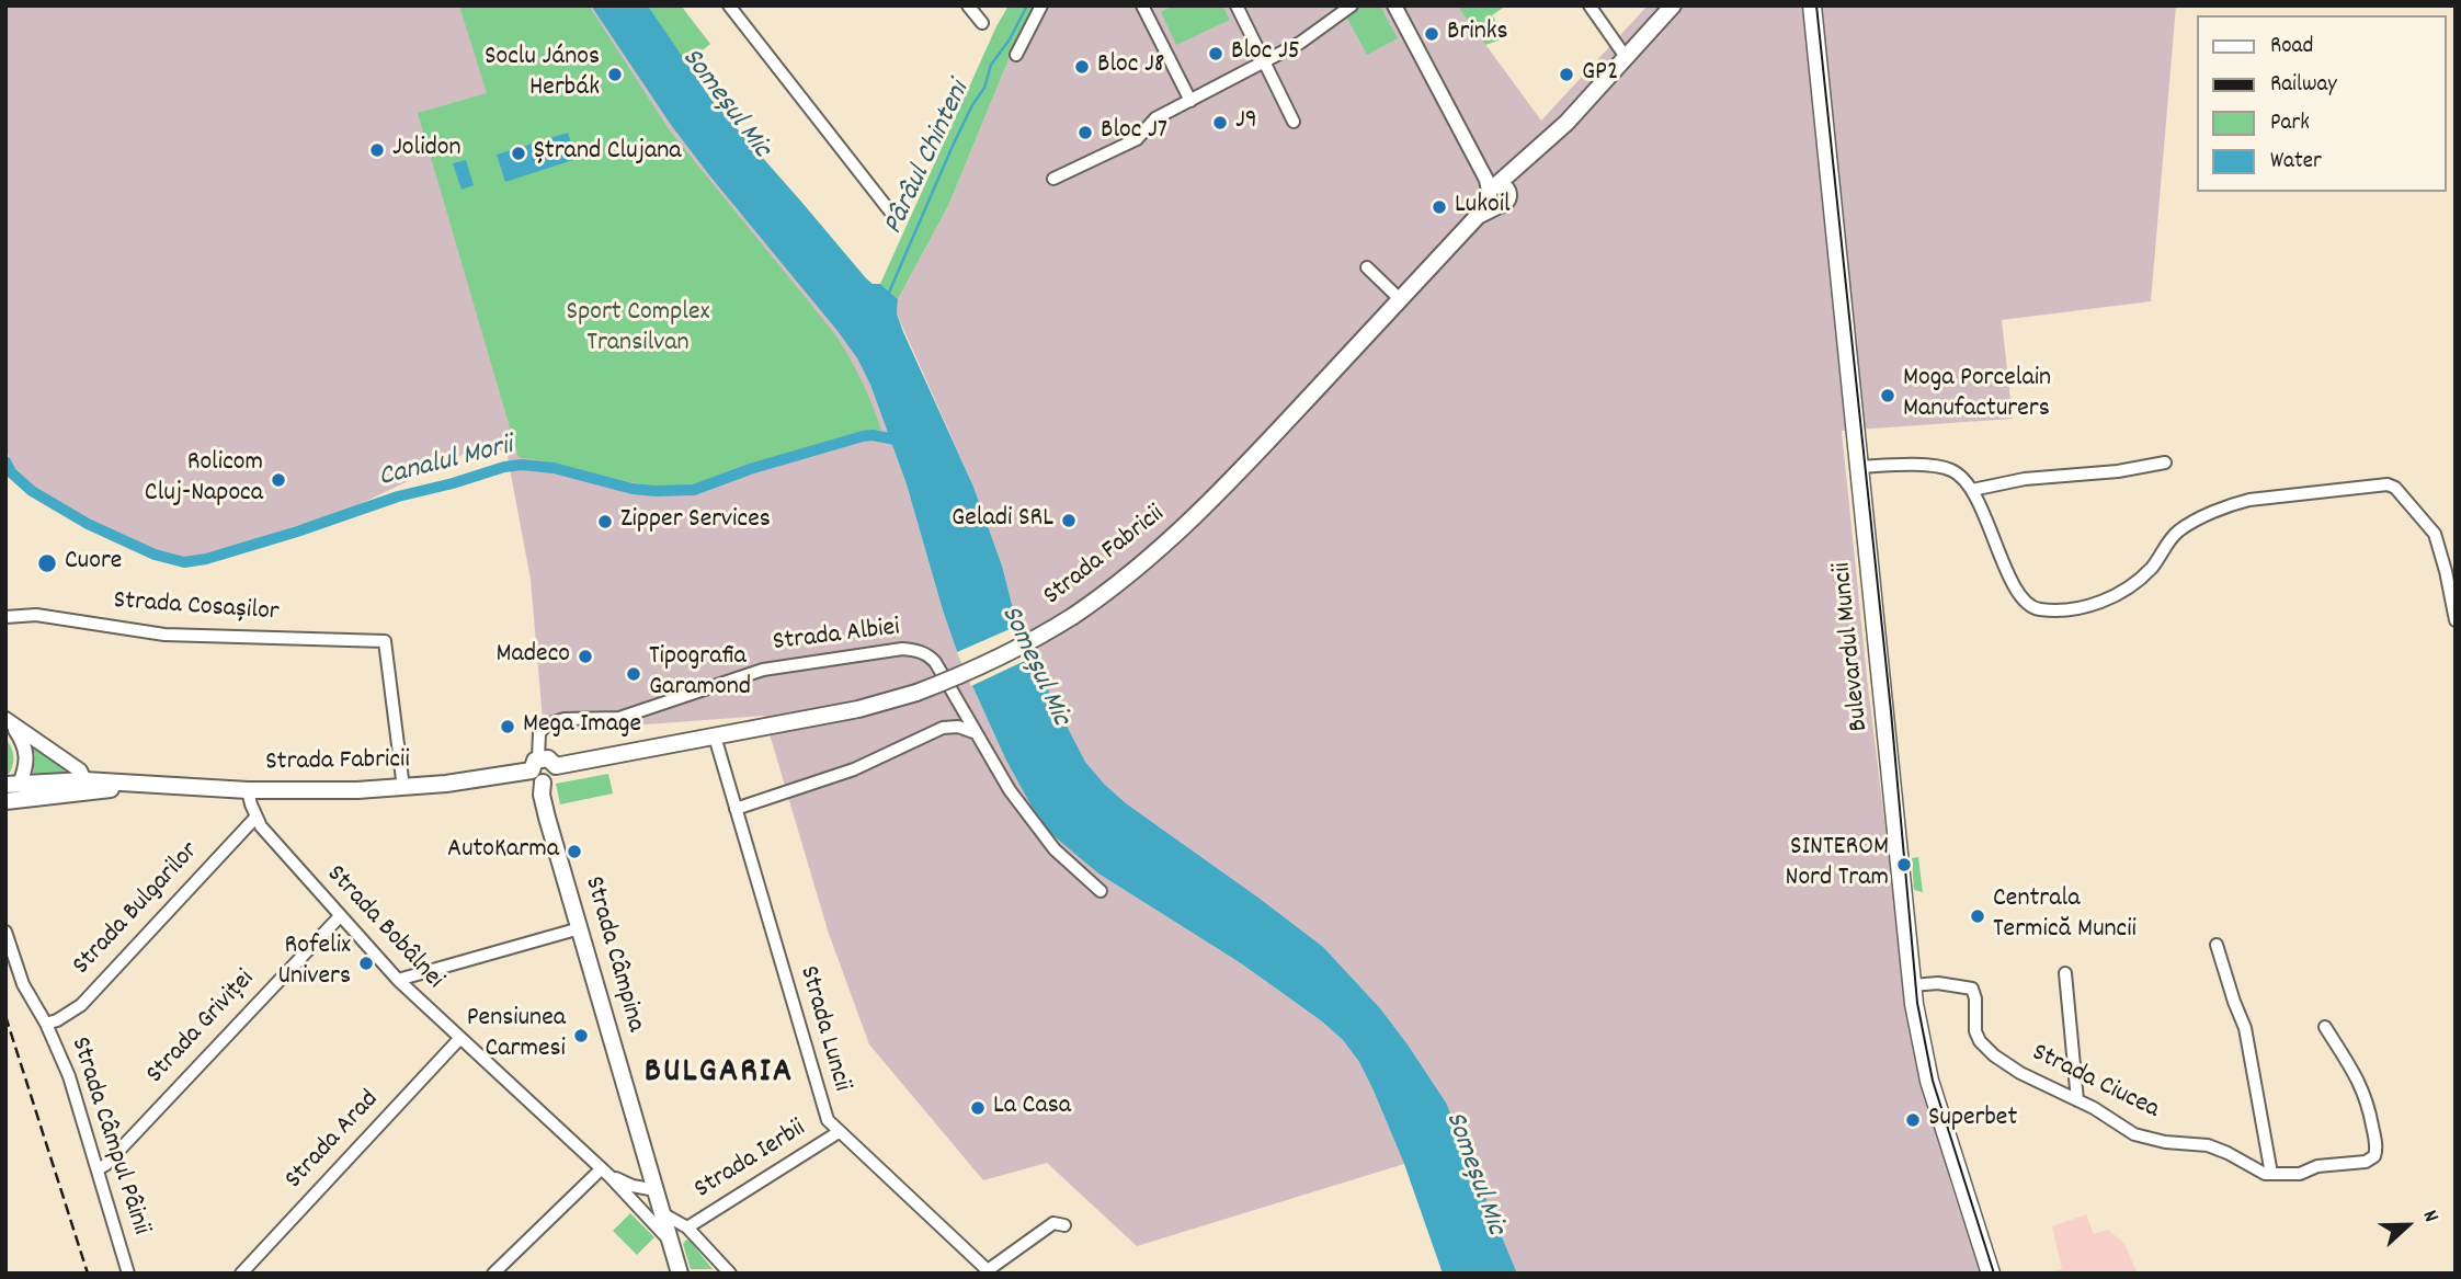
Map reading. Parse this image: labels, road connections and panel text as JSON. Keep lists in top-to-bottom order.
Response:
{
  "streets": {
    "main road": ["Strada Fabricii", "Bulevardul Muncii", "Strada Câmpina"],
    "street": [
      "Strada Cosașilor",
      "Strada Albiei",
      "Strada Bulgarilor",
      "Strada Bobâlnei",
      "Strada Griviței",
      "Strada Luncii",
      "Strada Ciucea",
      "Strada Câmpul Pâinii",
      "Strada Arad",
      "Strada Ierbii"
    ]
  },
  "crossings": [
    ["Strada Fabricii", "Strada Cosașilor"],
    ["Strada Fabricii", "Strada Albiei"],
    ["Strada Fabricii", "Strada Bobâlnei"],
    ["Strada Fabricii", "Strada Câmpina"],
    ["Strada Fabricii", "Strada Luncii"],
    ["Strada Albiei", "Strada Câmpina"],
    ["Bulevardul Muncii", "Strada Ciucea"],
    ["Strada Bulgarilor", "Strada Bobâlnei"],
    ["Strada Bulgarilor", "Strada Câmpul Pâinii"],
    ["Strada Bobâlnei", "Strada Câmpina"],
    ["Strada Bobâlnei", "Strada Griviței"],
    ["Strada Bobâlnei", "Strada Arad"],
    ["Strada Griviței", "Strada Câmpul Pâinii"],
    ["Strada Luncii", "Strada Ierbii"]
  ],
  "districts": ["BULGARIA"],
  "water": ["Someșul Mic", "Pârâul Chinteni", "Canalul Morii"],
  "parks": ["Sport Complex Transilvan"],
  "places": [
    "Brinks",
    "Bloc J5",
    "Bloc J8",
    "Soclu János Herbák",
    "GP2",
    "J9",
    "Bloc J7",
    "Jolidon",
    "Ștrand Clujana",
    "Lukoil",
    "Moga Porcelain Manufacturers",
    "Rolicom Cluj-Napoca",
    "Geladi SRL",
    "Zipper Services",
    "Cuore",
    "Madeco",
    "Tipografia Garamond",
    "Mega Image",
    "AutoKarma",
    "SINTEROM Nord Tram",
    "Centrala Termică Muncii",
    "Rofelix Univers",
    "Pensiunea Carmesi",
    "La Casa",
    "Superbet"
  ],
  "legend": [
    "Road",
    "Railway",
    "Park",
    "Water"
  ],
  "north": "right"
}
